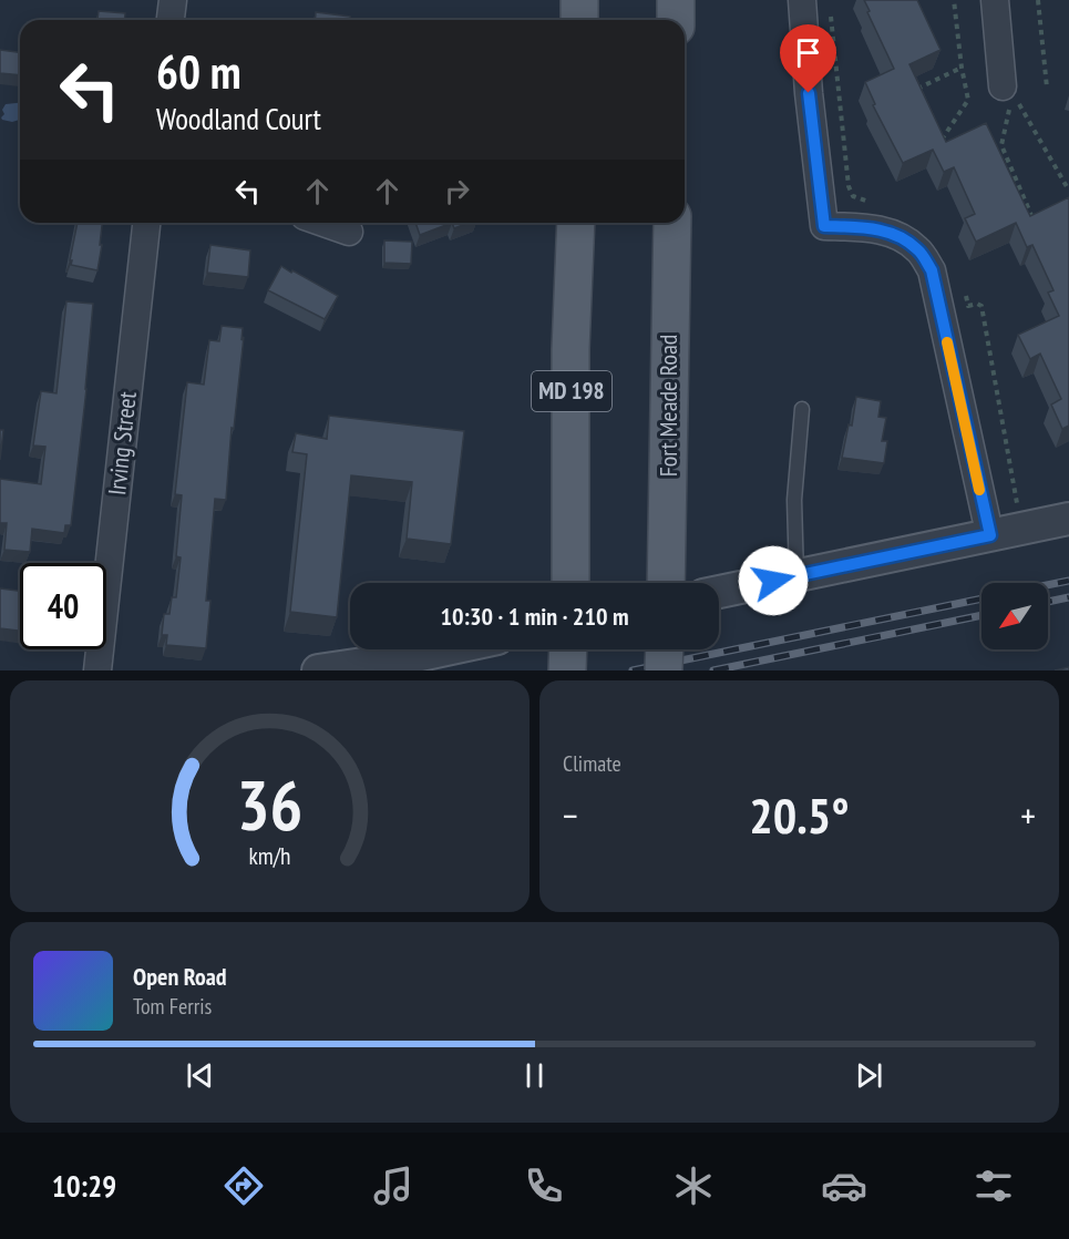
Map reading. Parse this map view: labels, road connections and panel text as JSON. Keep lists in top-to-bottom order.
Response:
{
  "streets": {
    "main road": ["MD 198", "Fort Meade Road"],
    "street": ["Irving Street"]
  },
  "north": "bottom left",
  "page": {
    "turn": ["60 m", "Woodland Court"],
    "limit": "40",
    "trip": "10:30 · 1 min · 210 m",
    "tile": "Climate",
    "heat": ["−", "20.5°", "+"],
    "song": ["Open Road", "Tom Ferris"],
    "tabs": "10:29",
    "gauge": ["36", "km/h"]
  }
}
